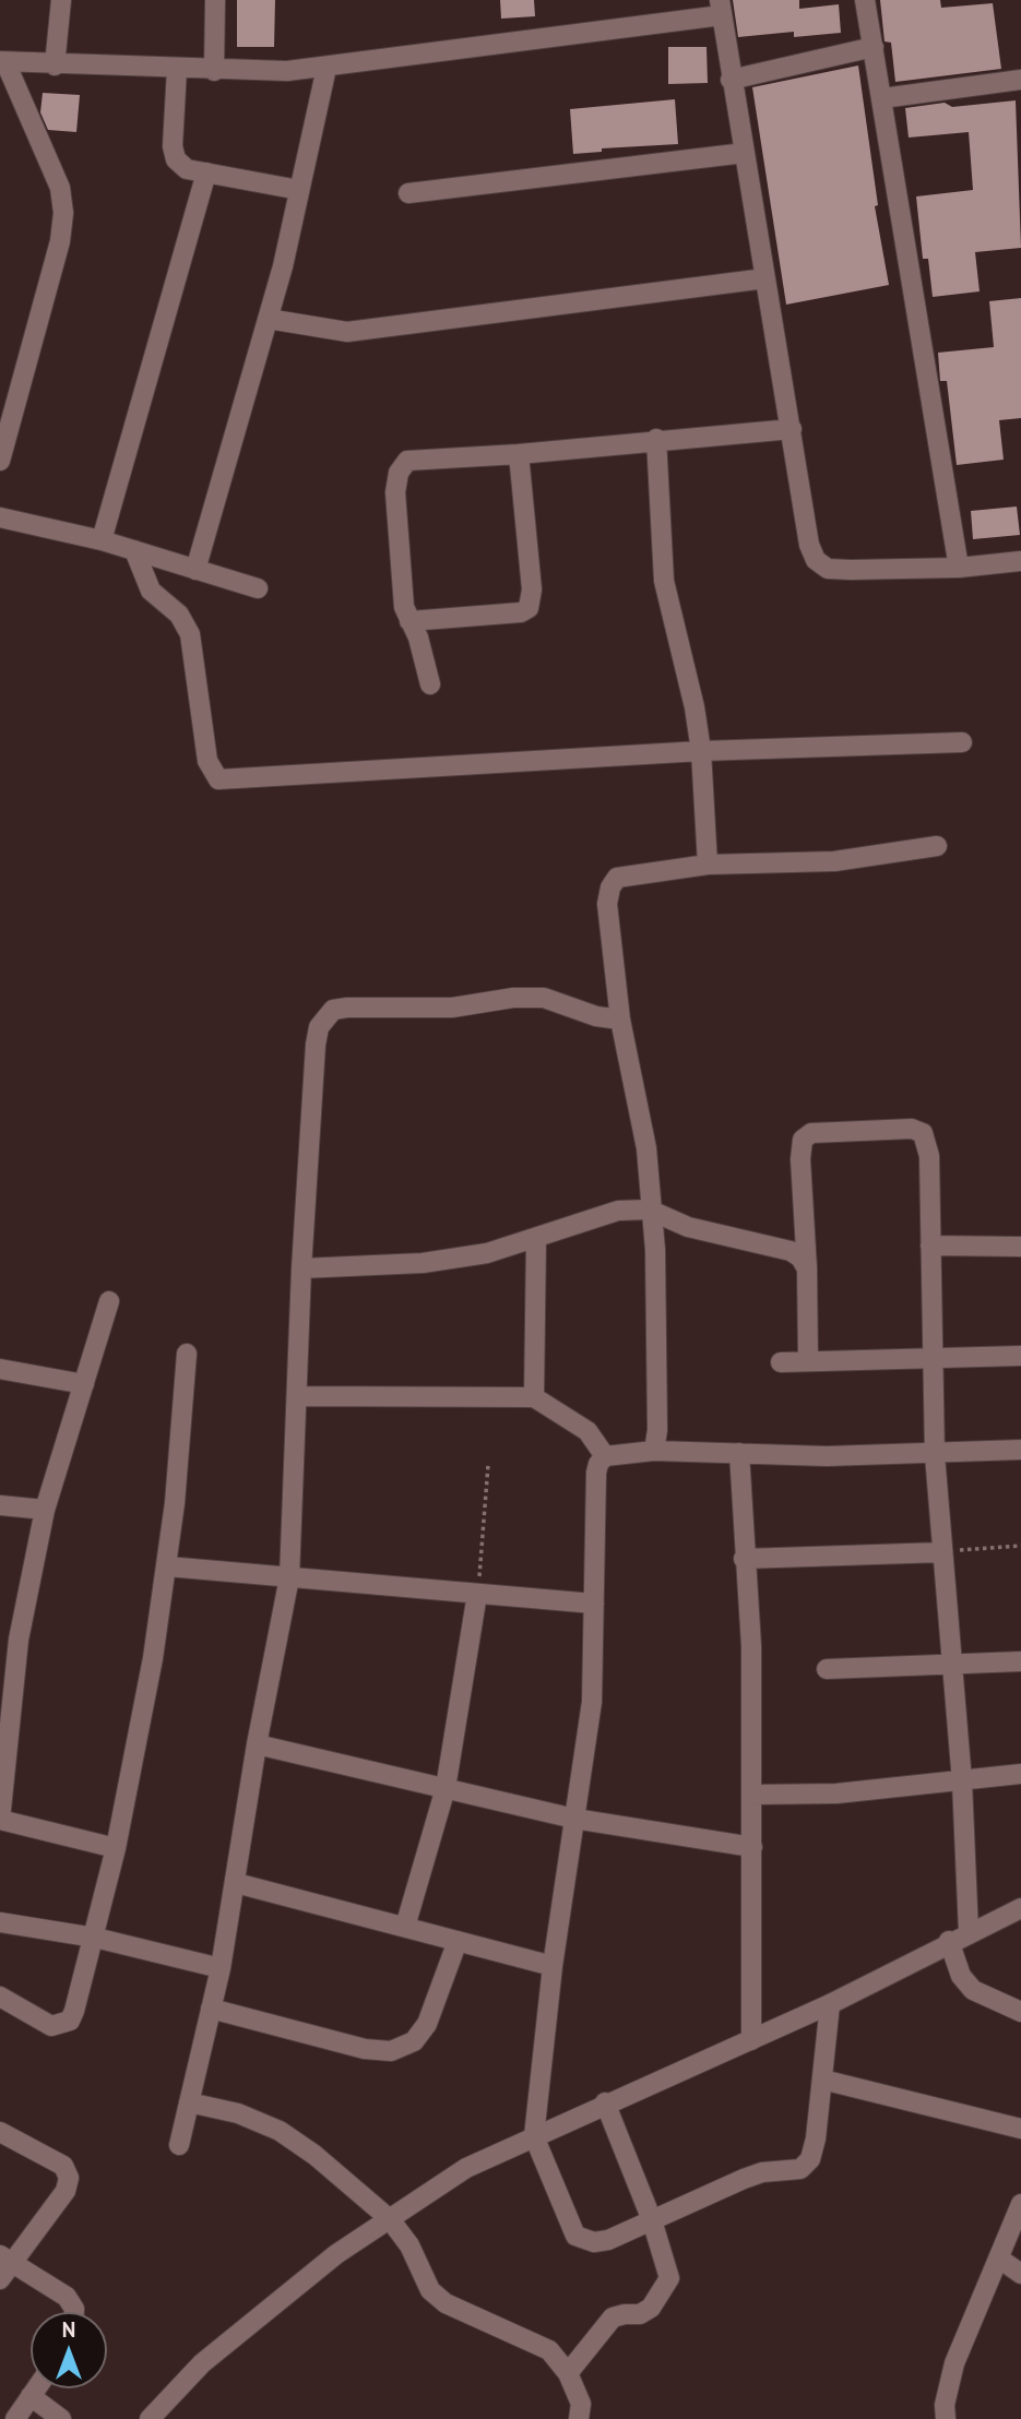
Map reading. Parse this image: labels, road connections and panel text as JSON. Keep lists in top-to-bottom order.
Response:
{
  "north": "top"
}
